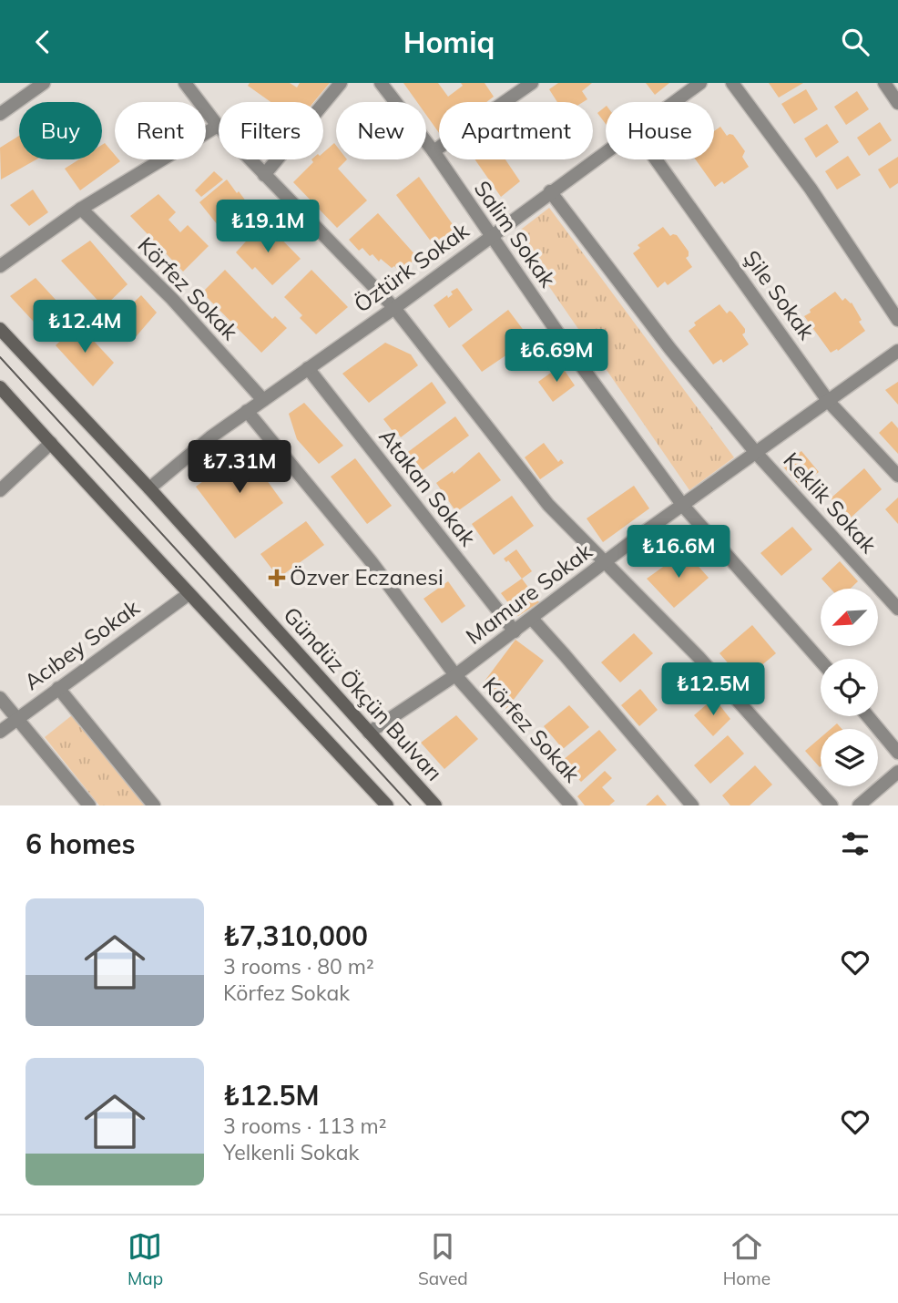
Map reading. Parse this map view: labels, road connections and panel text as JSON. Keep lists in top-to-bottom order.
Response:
{
  "streets": {
    "street": [
      "Salim Sokak",
      "Öztürk Sokak",
      "Körfez Sokak",
      "Şile Sokak",
      "Atakan Sokak",
      "Keklik Sokak",
      "Mamure Sokak",
      "Acıbey Sokak",
      "Gündüz Ökçün Bulvarı"
    ]
  },
  "crossings": [
    ["Salim Sokak", "Öztürk Sokak"],
    ["Salim Sokak", "Mamure Sokak"],
    ["Öztürk Sokak", "Körfez Sokak"],
    ["Öztürk Sokak", "Atakan Sokak"],
    ["Öztürk Sokak", "Keklik Sokak"],
    ["Öztürk Sokak", "Gündüz Ökçün Bulvarı"],
    ["Körfez Sokak", "Mamure Sokak"],
    ["Şile Sokak", "Mamure Sokak"],
    ["Atakan Sokak", "Mamure Sokak"],
    ["Keklik Sokak", "Mamure Sokak"],
    ["Mamure Sokak", "Gündüz Ökçün Bulvarı"]
  ],
  "places": {
    "health": ["Özver Eczanesi"]
  },
  "north": "bottom left",
  "page": {
    "header": "Homiq",
    "chip": [
      "Buy",
      "Rent",
      "Filters",
      "New",
      "Apartment",
      "House"
    ],
    "price": [
      "₺19.1M",
      "₺12.4M",
      "₺6.69M",
      "₺7.31M",
      "₺16.6M",
      "₺12.5M"
    ],
    "heading": "6 homes",
    "list": [
      {
        "name": "₺7,310,000",
        "note": "3 rooms · 80 m² · Körfez Sokak"
      },
      {
        "name": "₺12.5M",
        "note": "3 rooms · 113 m² · Yelkenli Sokak"
      }
    ],
    "tabs": ["Map", "Saved", "Home"]
  }
}
